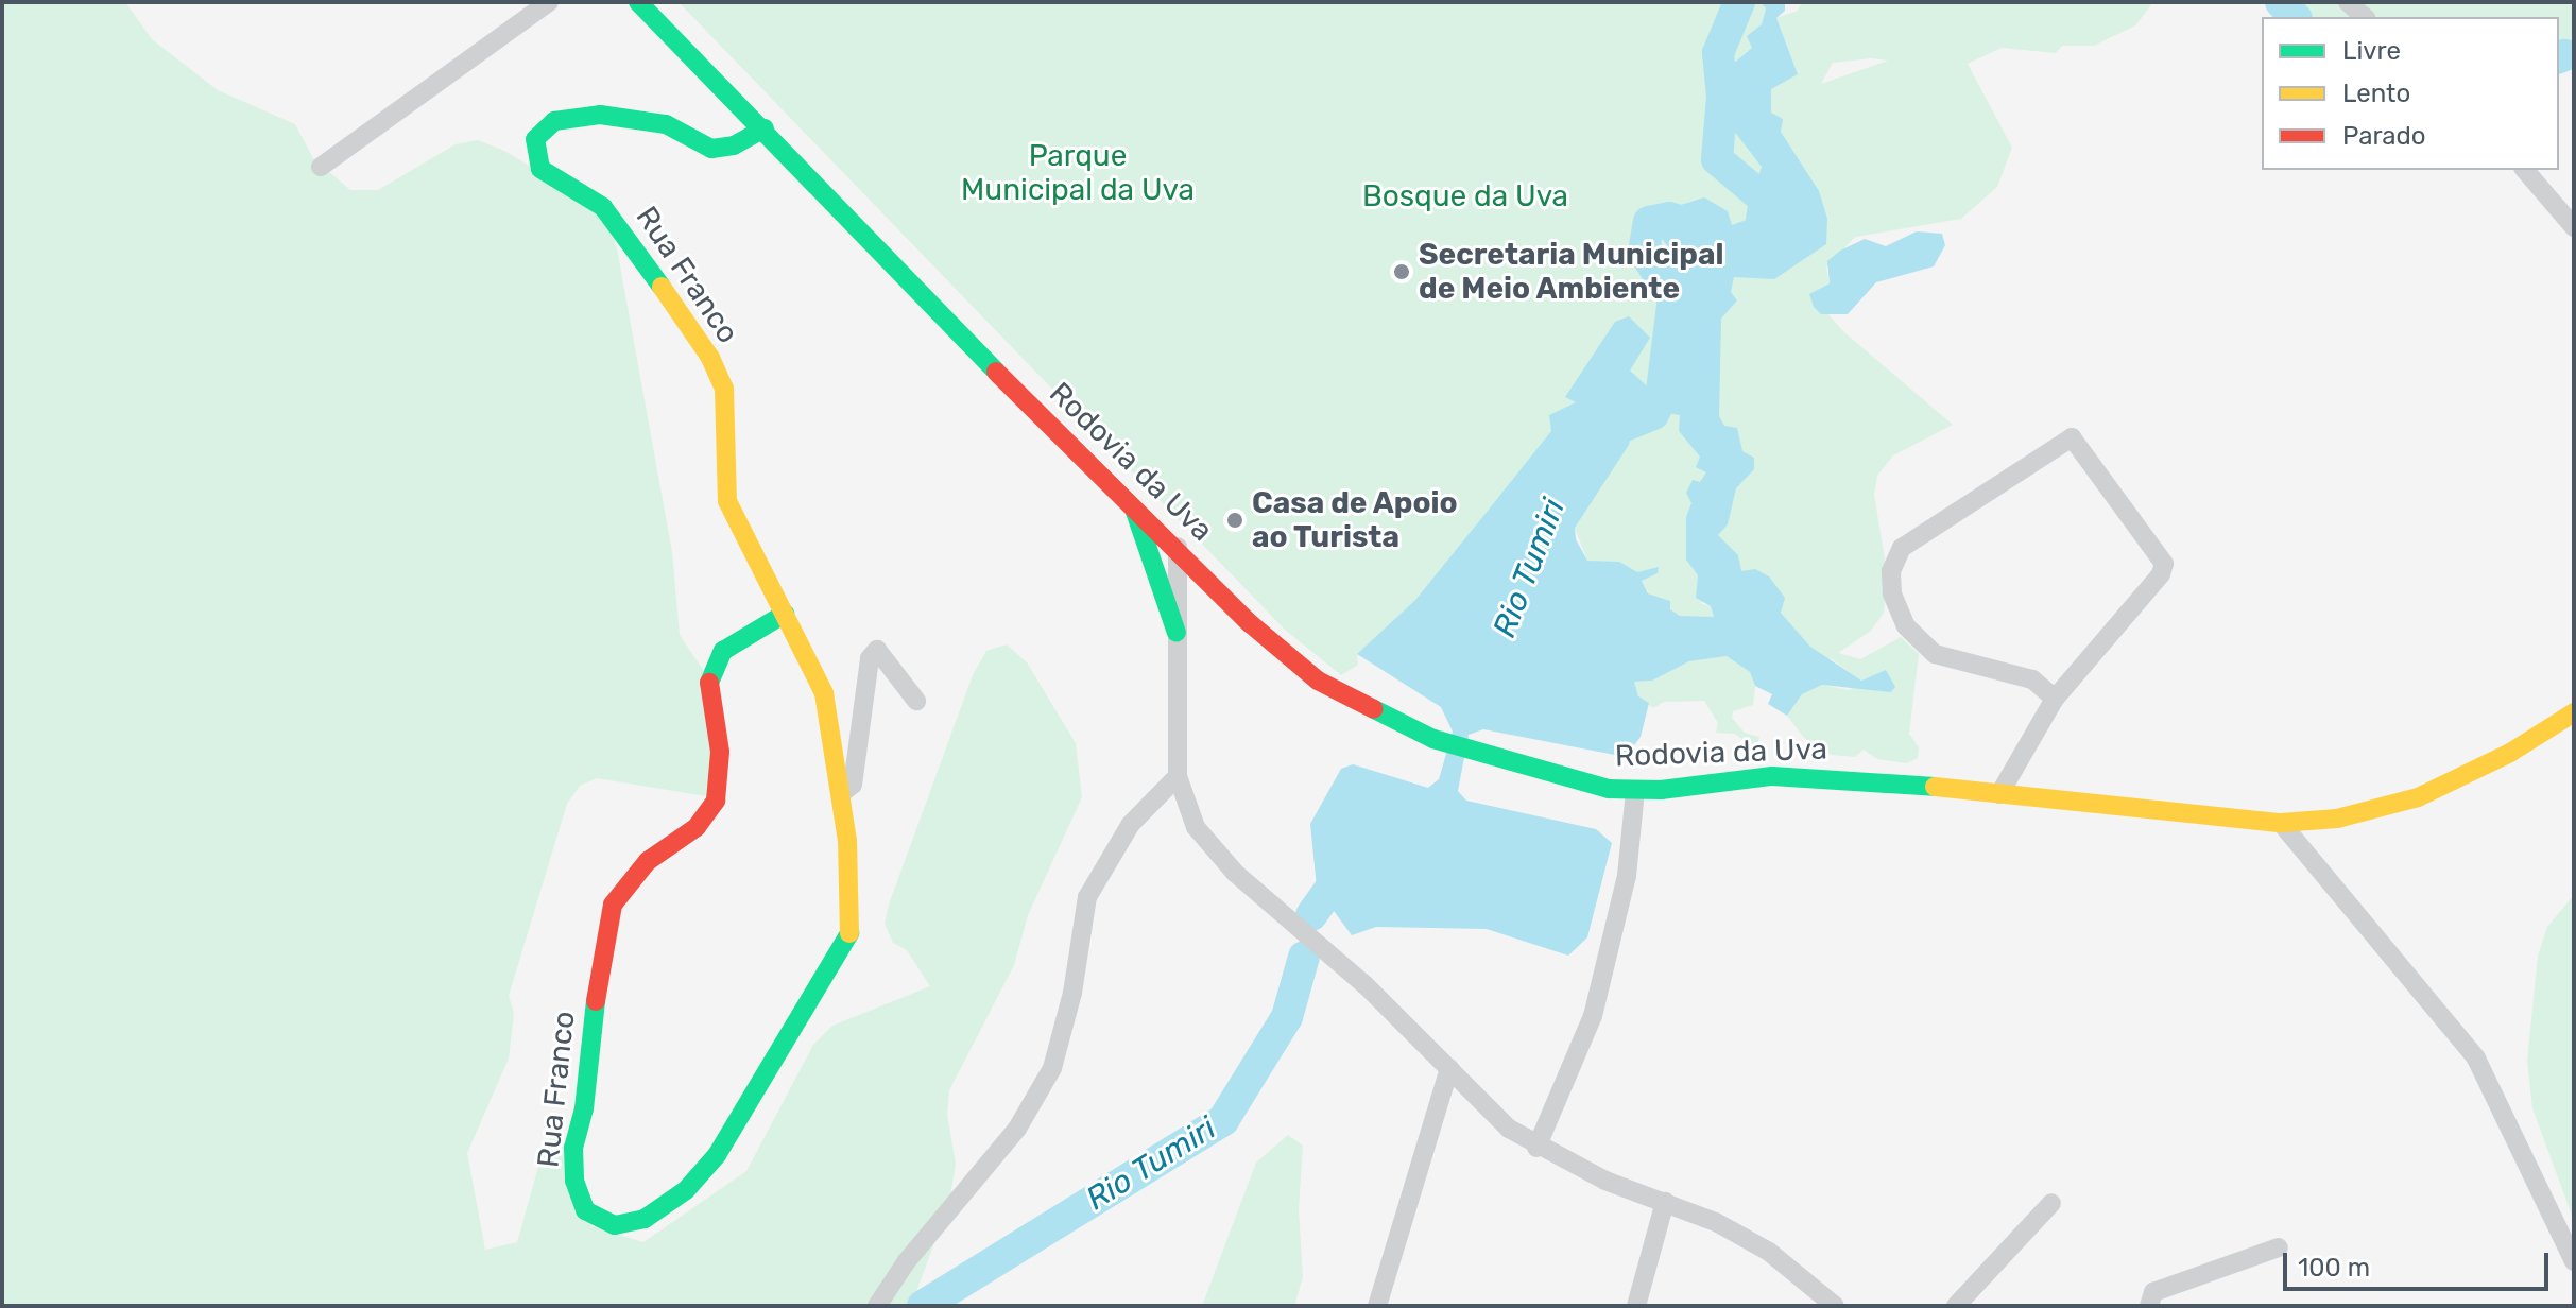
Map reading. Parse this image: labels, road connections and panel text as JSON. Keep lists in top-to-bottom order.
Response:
{
  "streets": {
    "street": ["Rua Franco", "Rodovia da Uva"]
  },
  "crossings": [
    ["Rua Franco", "Rodovia da Uva"]
  ],
  "water": ["Rio Tumiri"],
  "parks": ["Parque Municipal da Uva", "Bosque da Uva"],
  "places": ["Secretaria Municipal de Meio Ambiente", "Casa de Apoio ao Turista"],
  "legend": ["Livre", "Lento", "Parado"],
  "scale_bar": "100 m"
}
